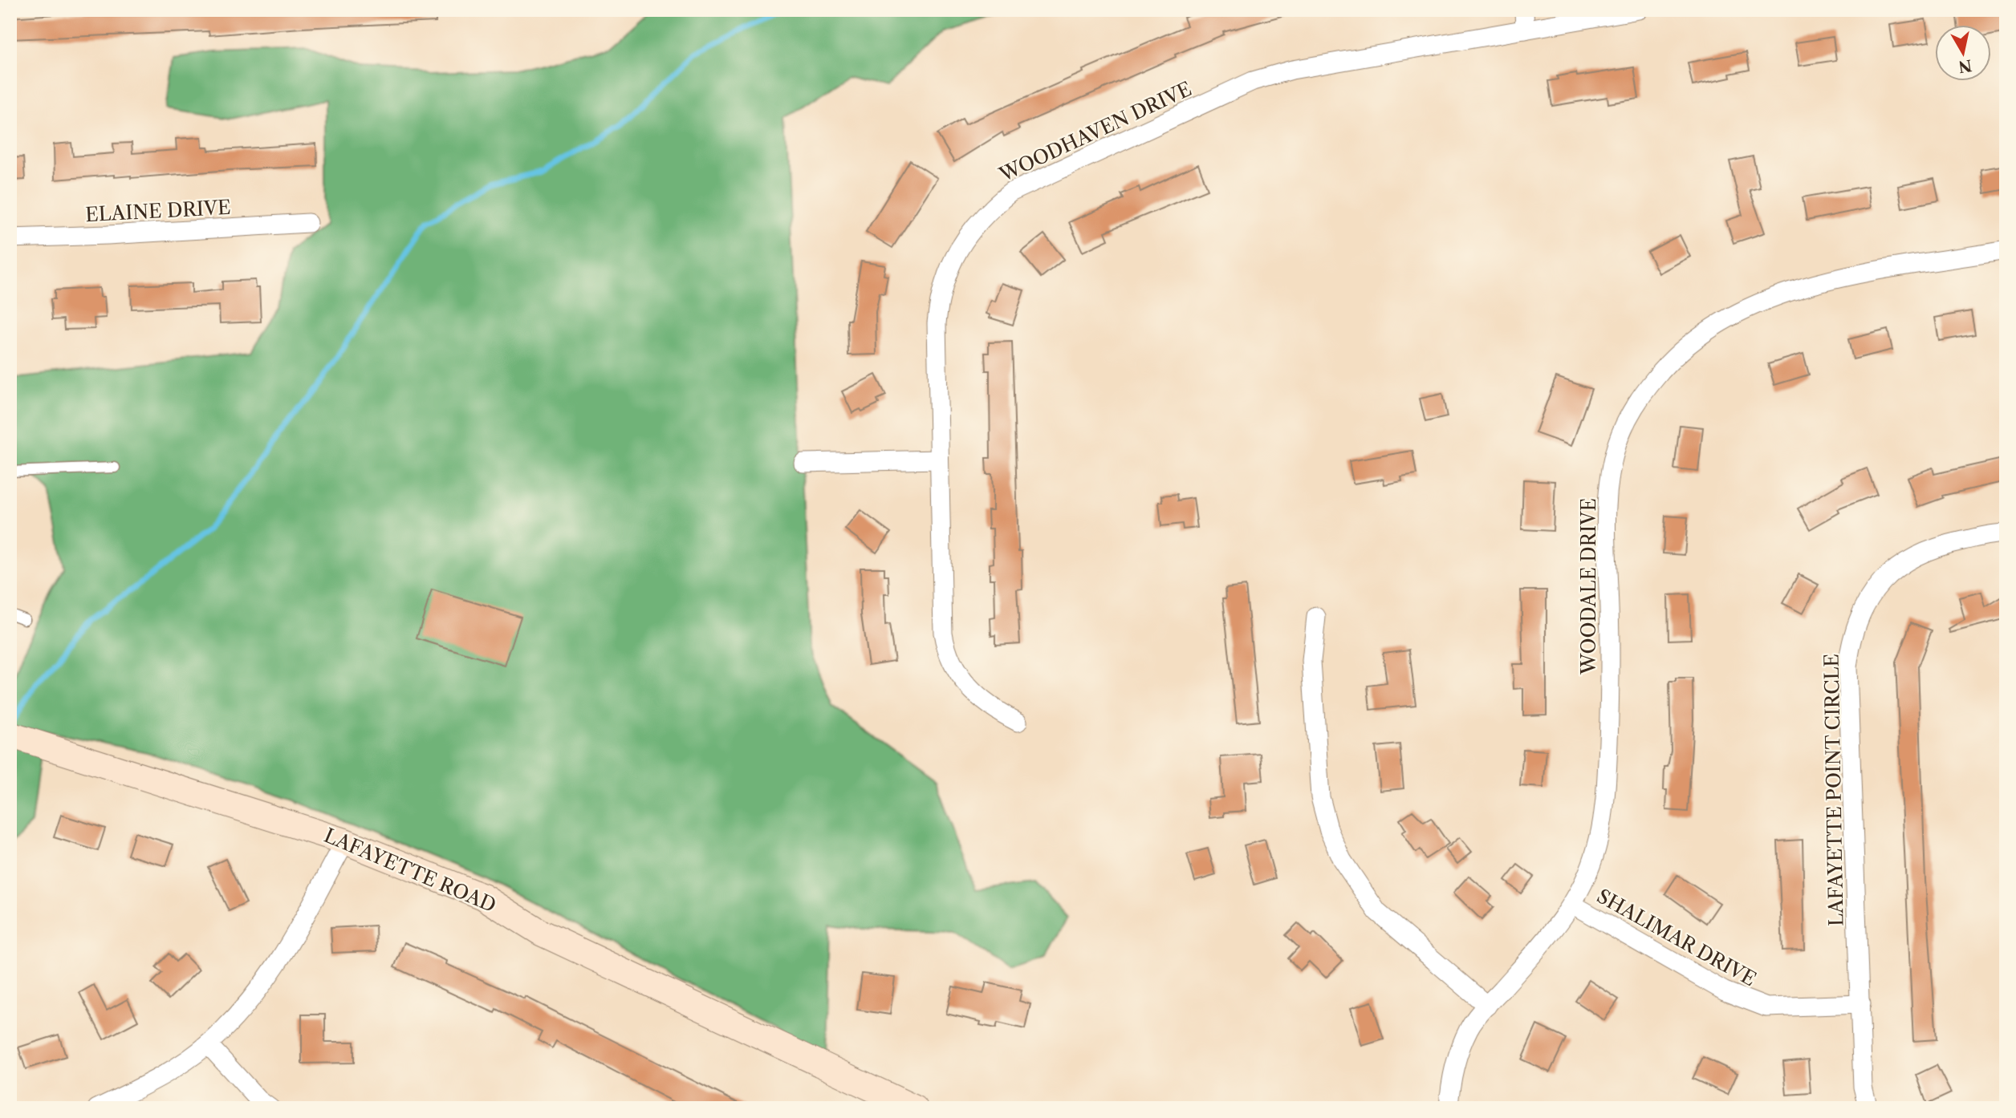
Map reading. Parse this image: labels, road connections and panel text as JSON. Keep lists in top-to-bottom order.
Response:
{
  "streets": {
    "main road": ["LAFAYETTE ROAD"],
    "street": [
      "WOODHAVEN DRIVE",
      "ELAINE DRIVE",
      "WOODALE DRIVE",
      "LAFAYETTE POINT CIRCLE",
      "SHALIMAR DRIVE"
    ]
  },
  "crossings": [
    ["WOODALE DRIVE", "SHALIMAR DRIVE"],
    ["LAFAYETTE POINT CIRCLE", "SHALIMAR DRIVE"]
  ],
  "north": "bottom"
}
